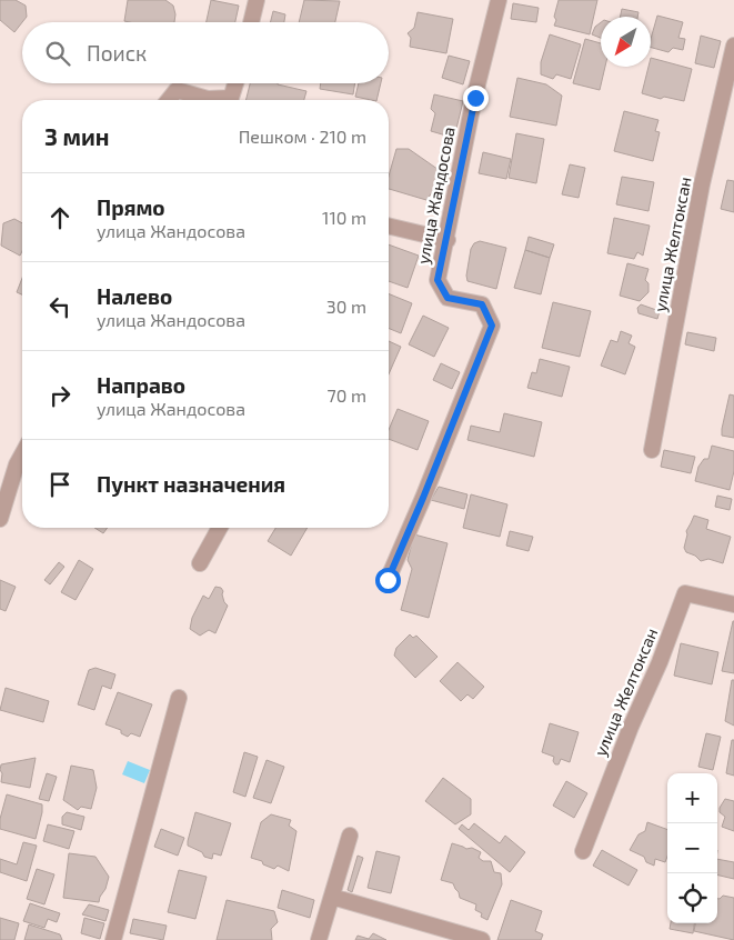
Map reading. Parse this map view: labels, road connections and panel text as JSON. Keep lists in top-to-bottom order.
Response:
{
  "streets": {
    "street": ["улица Жандосова", "улица Желтоксан"]
  },
  "north": "bottom left",
  "page": {
    "search": "Поиск",
    "heading": ["3 мин", "Пешком · 210 m"],
    "list": [
      ["Прямо", "улица Жандосова", "110 m"],
      ["Налево", "улица Жандосова", "30 m"],
      ["Направо", "улица Жандосова", "70 m"],
      "Пункт назначения"
    ],
    "map_buttons": ["+", "−"]
  }
}
